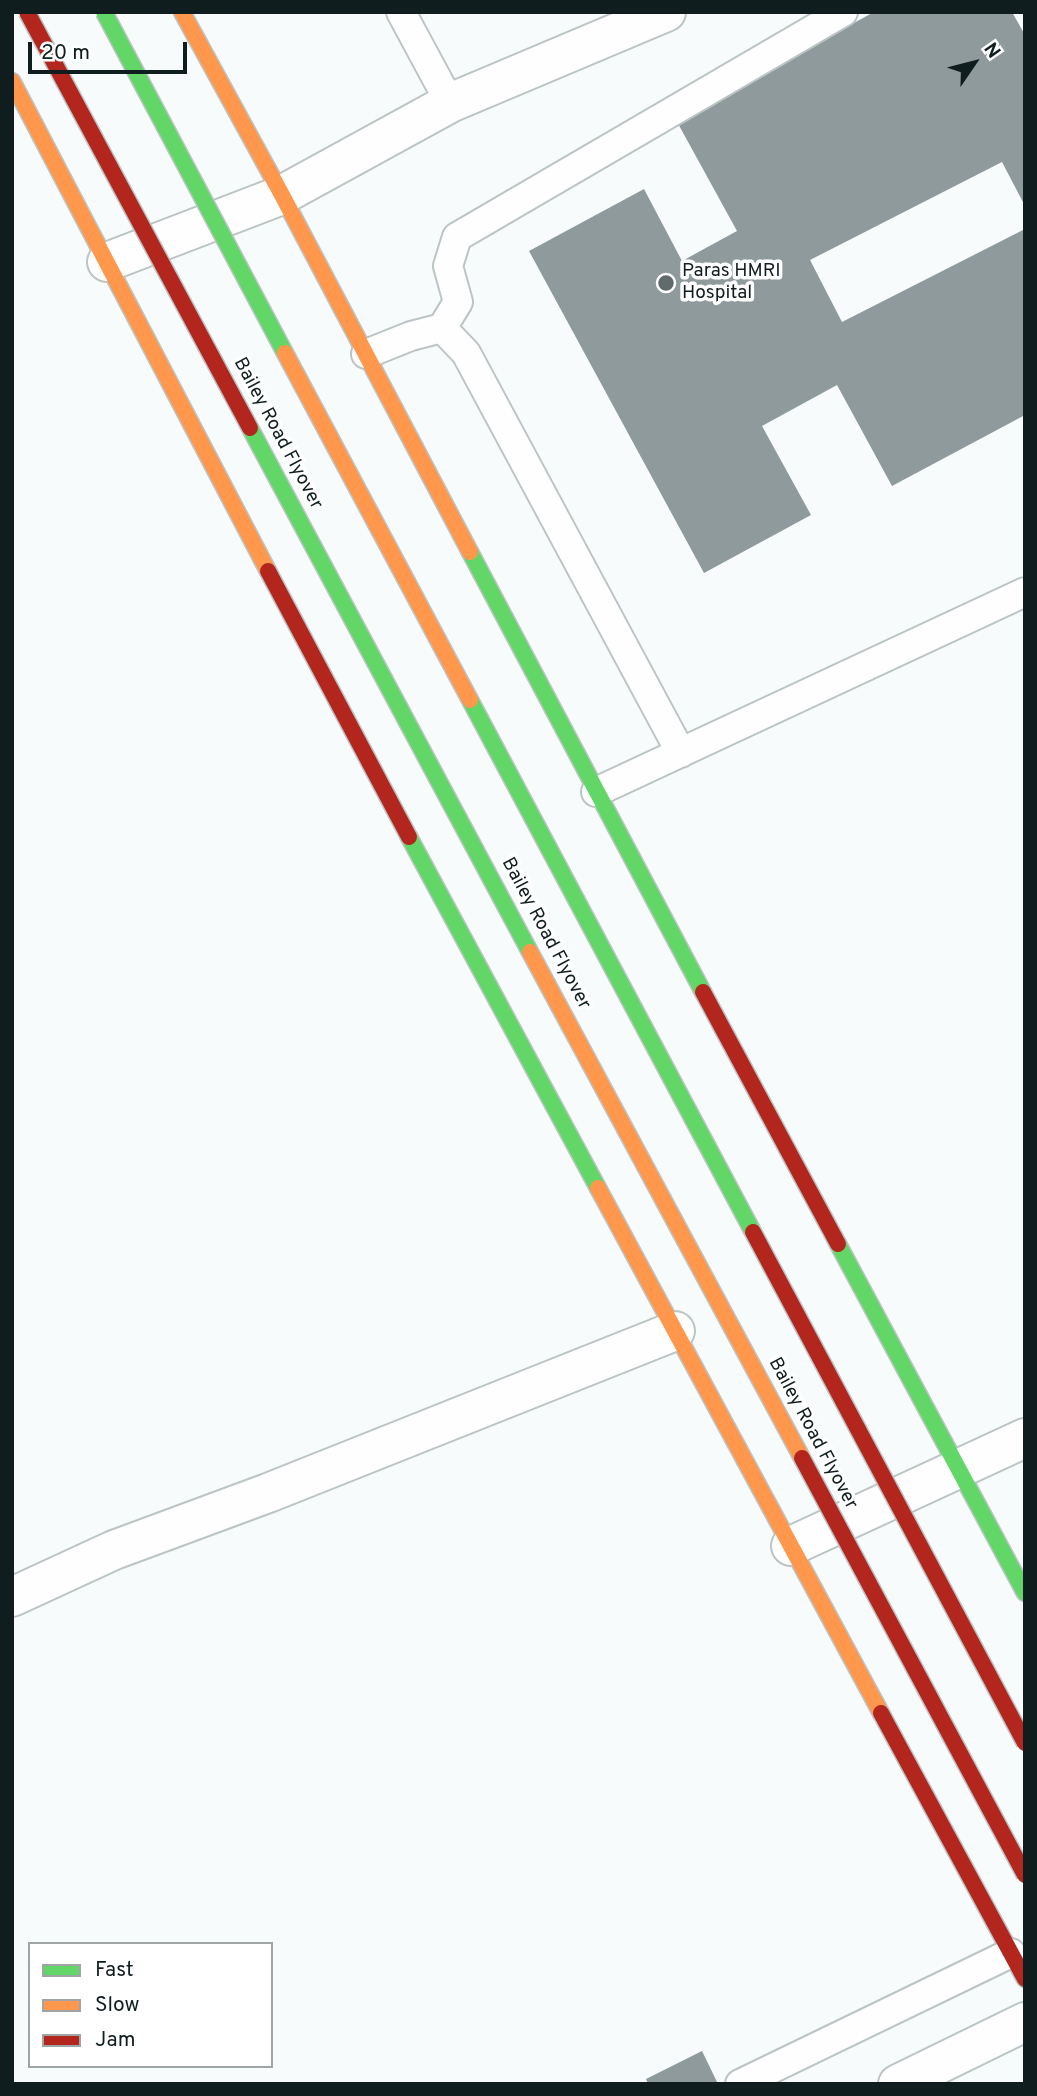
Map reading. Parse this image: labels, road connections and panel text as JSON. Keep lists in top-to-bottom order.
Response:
{
  "streets": {
    "main road": ["Bailey Road Flyover"]
  },
  "places": ["Paras HMRI Hospital"],
  "legend": ["Fast", "Slow", "Jam"],
  "scale_bar": "20 m",
  "north": "top right"
}
